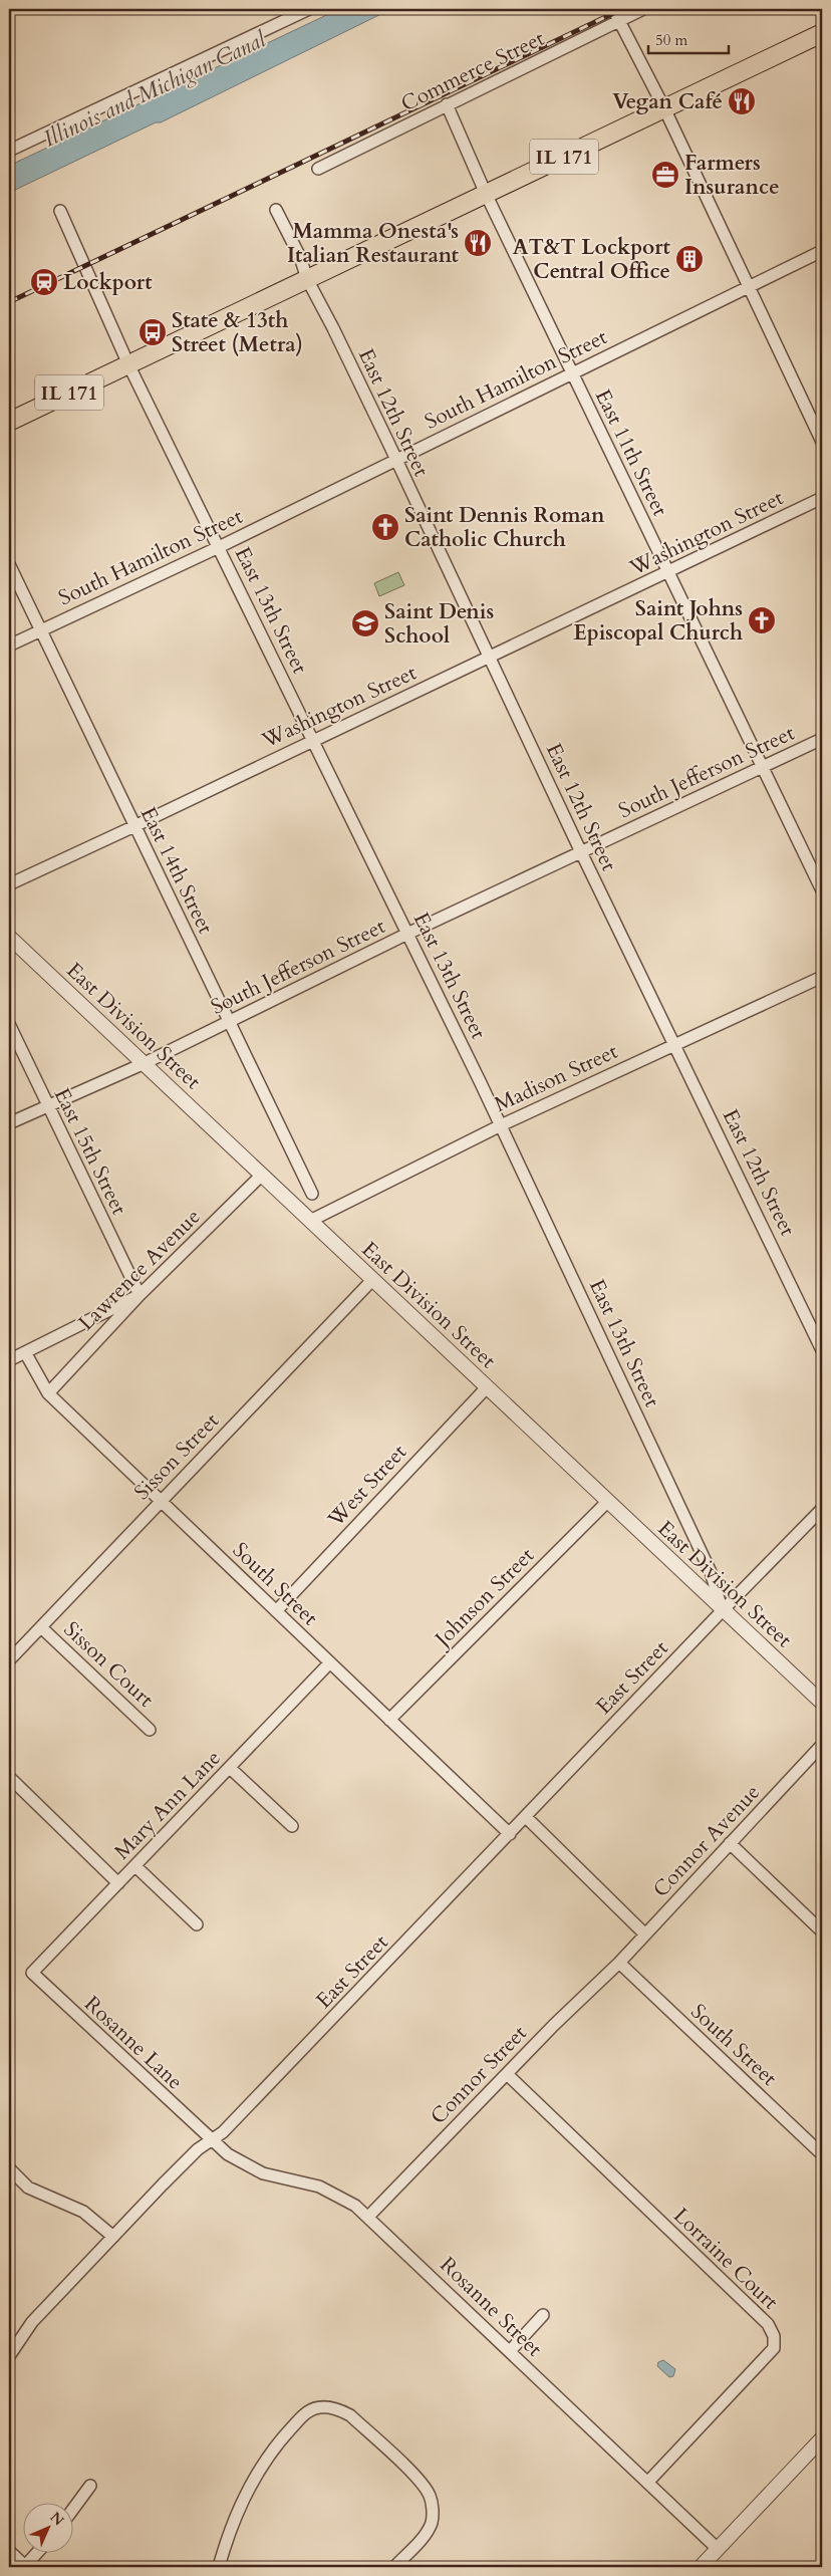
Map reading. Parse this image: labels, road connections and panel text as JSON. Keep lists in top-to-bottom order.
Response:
{
  "streets": {
    "main road": ["IL 171"],
    "street": [
      "Commerce Street",
      "South Hamilton Street",
      "East 12th Street",
      "East 11th Street",
      "Washington Street",
      "East 13th Street",
      "South Jefferson Street",
      "East 14th Street",
      "East Division Street",
      "Madison Street",
      "East 15th Street",
      "Lawrence Avenue",
      "Sisson Street",
      "West Street",
      "South Street",
      "Johnson Street",
      "Sisson Court",
      "East Street",
      "Mary Ann Lane",
      "Connor Avenue",
      "Rosanne Lane",
      "Connor Street",
      "Lorraine Court",
      "Rosanne Street"
    ]
  },
  "crossings": [
    ["Commerce Street", "East 11th Street"],
    ["IL 171", "East 12th Street"],
    ["IL 171", "East 11th Street"],
    ["IL 171", "East 13th Street"],
    ["South Hamilton Street", "East 12th Street"],
    ["South Hamilton Street", "East 11th Street"],
    ["South Hamilton Street", "East 13th Street"],
    ["South Hamilton Street", "East 14th Street"],
    ["East 12th Street", "Washington Street"],
    ["East 12th Street", "South Jefferson Street"],
    ["East 12th Street", "Madison Street"],
    ["East 11th Street", "Washington Street"],
    ["East 11th Street", "South Jefferson Street"],
    ["Washington Street", "East 13th Street"],
    ["Washington Street", "East 14th Street"],
    ["East 13th Street", "South Jefferson Street"],
    ["East 13th Street", "East Division Street"],
    ["East 13th Street", "Madison Street"],
    ["East 13th Street", "East Street"],
    ["South Jefferson Street", "East 14th Street"],
    ["South Jefferson Street", "East Division Street"],
    ["South Jefferson Street", "East 15th Street"],
    ["East Division Street", "Madison Street"],
    ["East Division Street", "Lawrence Avenue"],
    ["East Division Street", "Sisson Street"],
    ["East Division Street", "West Street"],
    ["East Division Street", "Johnson Street"],
    ["East Division Street", "East Street"],
    ["East 15th Street", "Lawrence Avenue"],
    ["Lawrence Avenue", "South Street"],
    ["Sisson Street", "South Street"],
    ["Sisson Street", "Sisson Court"],
    ["West Street", "South Street"],
    ["South Street", "Johnson Street"],
    ["South Street", "East Street"],
    ["South Street", "Mary Ann Lane"],
    ["South Street", "Connor Avenue"],
    ["South Street", "Connor Street"],
    ["East Street", "Rosanne Lane"],
    ["East Street", "Rosanne Street"],
    ["Mary Ann Lane", "Rosanne Lane"],
    ["Connor Avenue", "Connor Street"],
    ["Rosanne Lane", "Rosanne Street"],
    ["Connor Street", "Lorraine Court"],
    ["Connor Street", "Rosanne Street"],
    ["Lorraine Court", "Rosanne Street"]
  ],
  "water": ["Illinois and Michigan Canal"],
  "places": {
    "restaurant": ["Vegan Café", "Mamma Onesta's Italian Restaurant"],
    "office": ["Farmers Insurance"],
    "building": ["AT&T Lockport Central Office"],
    "station": ["Lockport"],
    "bus stop": ["State & 13th Street (Metra)"],
    "church": ["Saint Dennis Roman Catholic Church", "Saint Johns Episcopal Church"],
    "school or university": ["Saint Denis School"]
  },
  "scale_bar": "50 m",
  "north": "top right"
}
